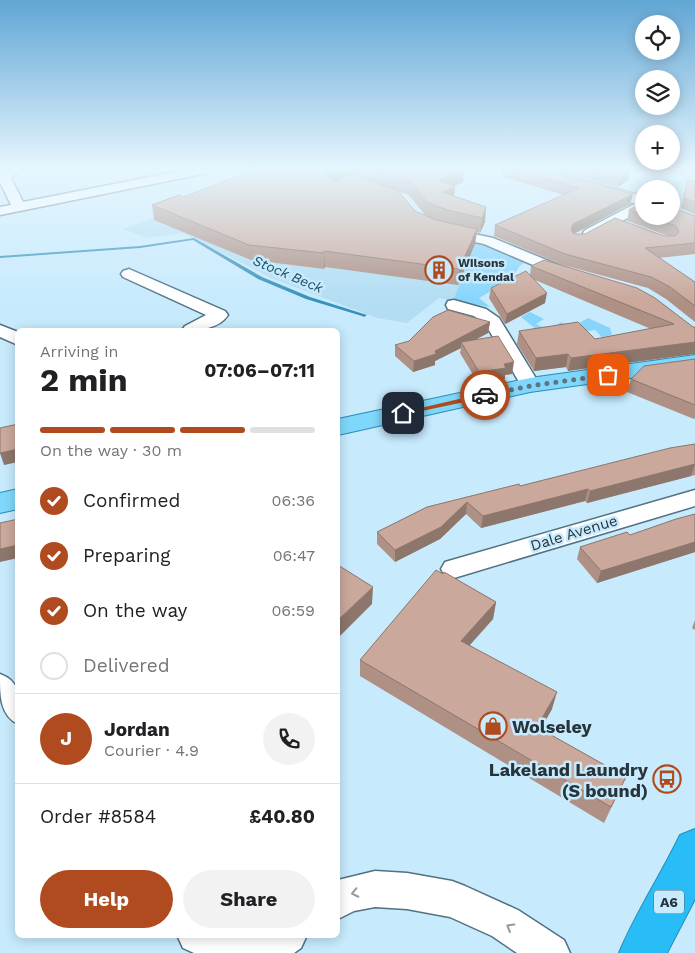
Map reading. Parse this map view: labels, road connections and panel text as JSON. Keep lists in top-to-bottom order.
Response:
{
  "streets": {
    "highway": ["A6"],
    "street": ["Dale Avenue"]
  },
  "water": ["Stock Beck"],
  "places": {
    "building": ["Wilsons of Kendal"],
    "shop": ["Wolseley"],
    "bus stop": ["Lakeland Laundry (S bound)"]
  },
  "page": {
    "map_buttons": ["+", "−"],
    "heading": ["2 min", "Arriving in", "07:06–07:11"],
    "panel": [
      "Jordan",
      "Courier · 4.9",
      "Order #8584",
      "£40.80"
    ],
    "bar": "On the way · 30 m",
    "list": [
      ["Confirmed", "06:36"],
      ["Preparing", "06:47"],
      ["On the way", "06:59"],
      "Delivered"
    ],
    "round": "J",
    "buttons": ["Help", "Share"]
  }
}
